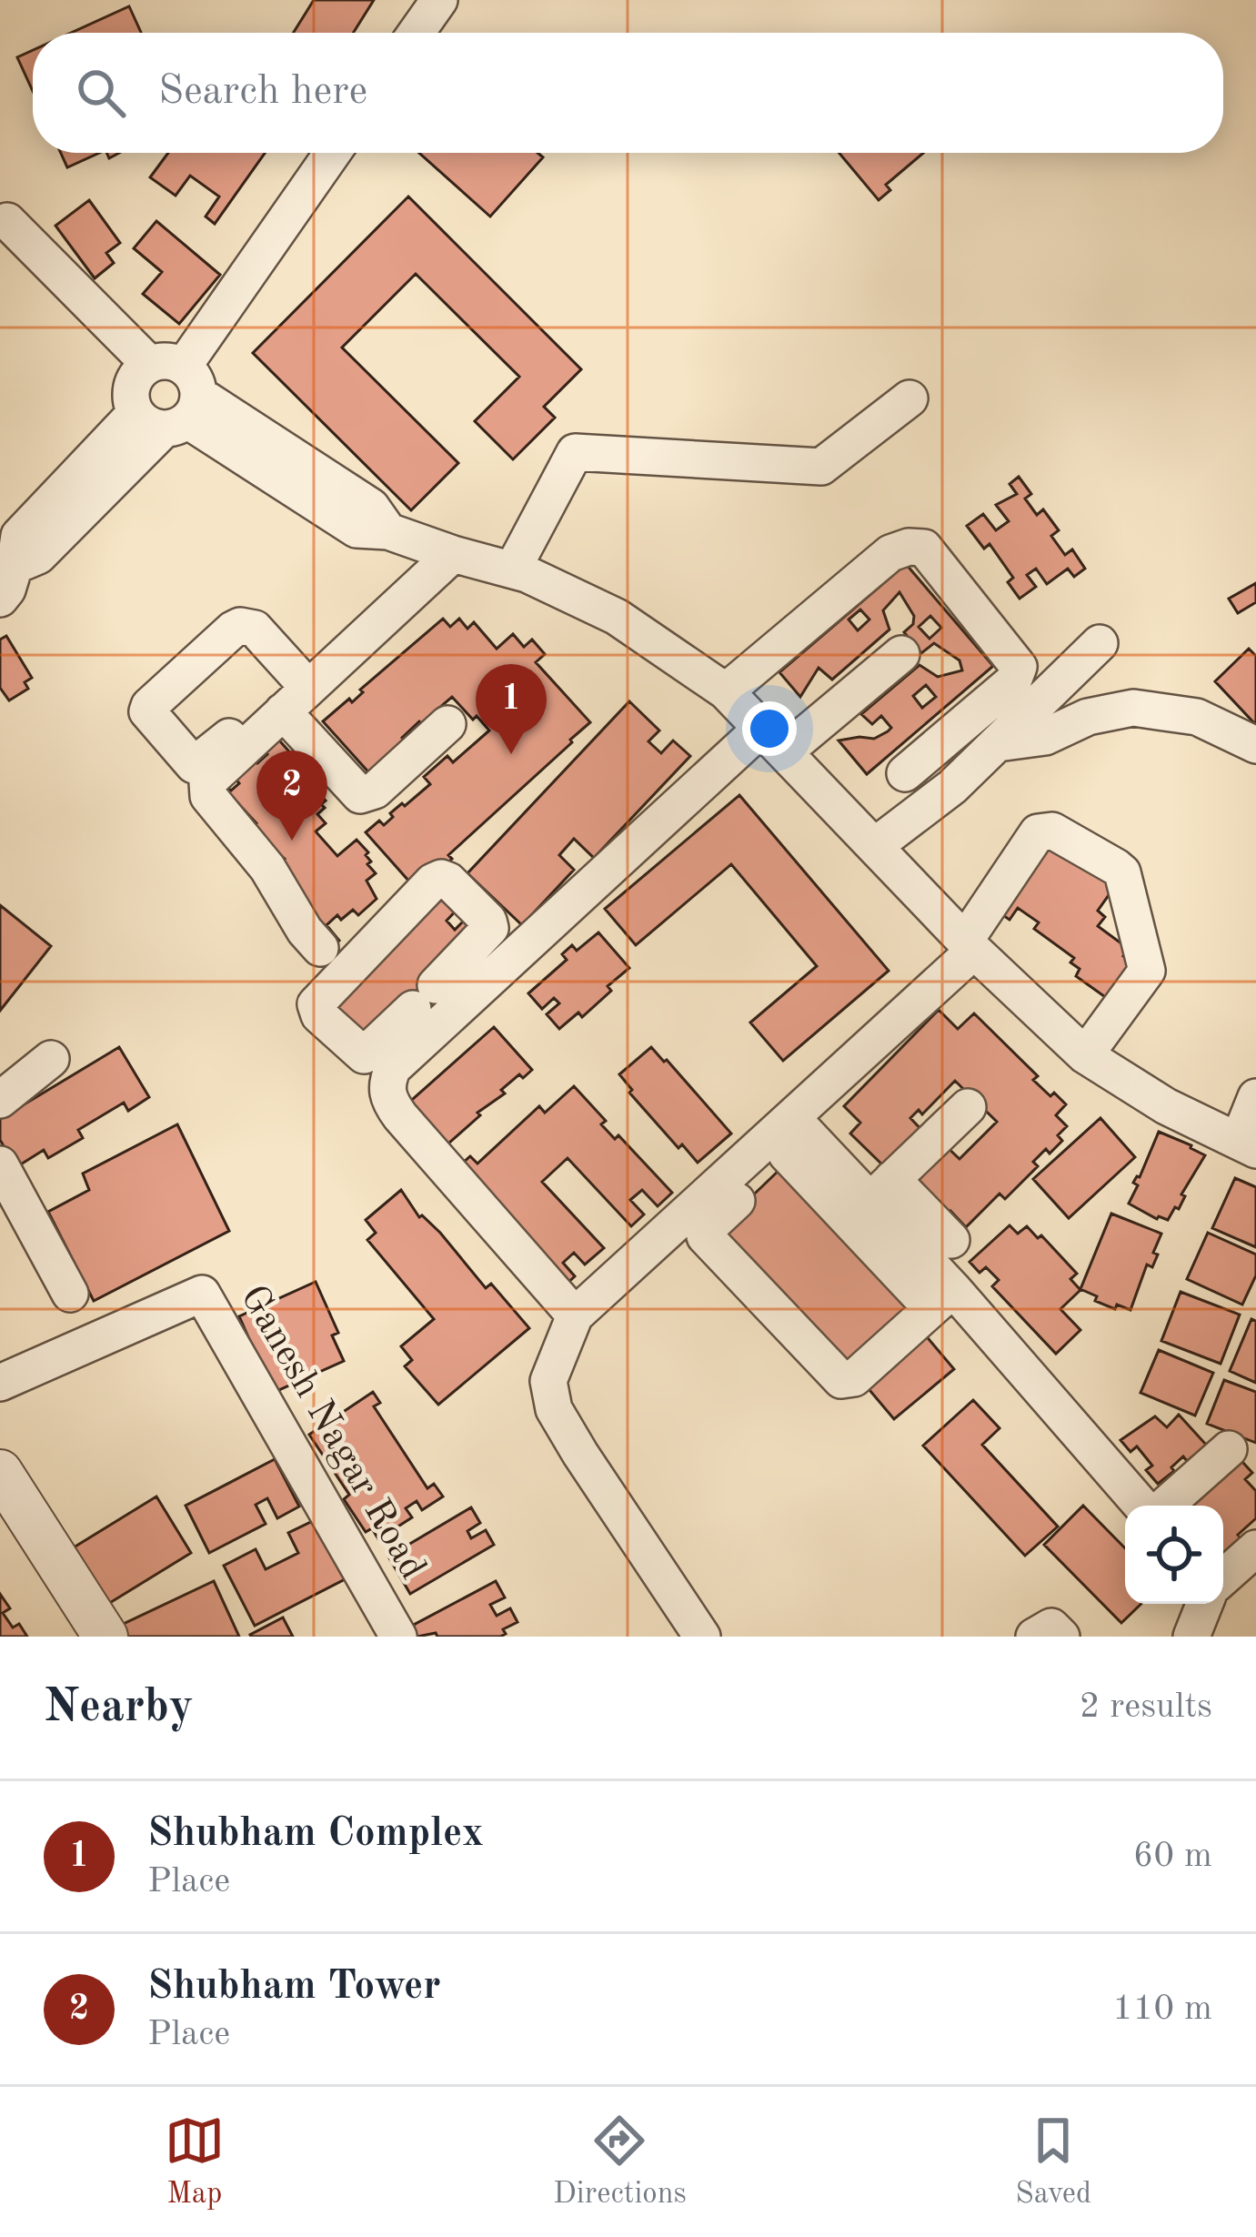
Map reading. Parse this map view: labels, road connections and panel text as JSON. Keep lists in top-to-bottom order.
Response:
{
  "streets": {
    "street": ["Ganesh Nagar Road"]
  },
  "page": {
    "search": "Search here",
    "pins": ["1", "2"],
    "heading": ["Nearby", "2 results"],
    "list": [
      {
        "mark": "1",
        "name": "Shubham Complex",
        "note": "Place",
        "value": "60 m"
      },
      {
        "mark": "2",
        "name": "Shubham Tower",
        "note": "Place",
        "value": "110 m"
      }
    ],
    "nav": ["Map", "Directions", "Saved"]
  }
}
